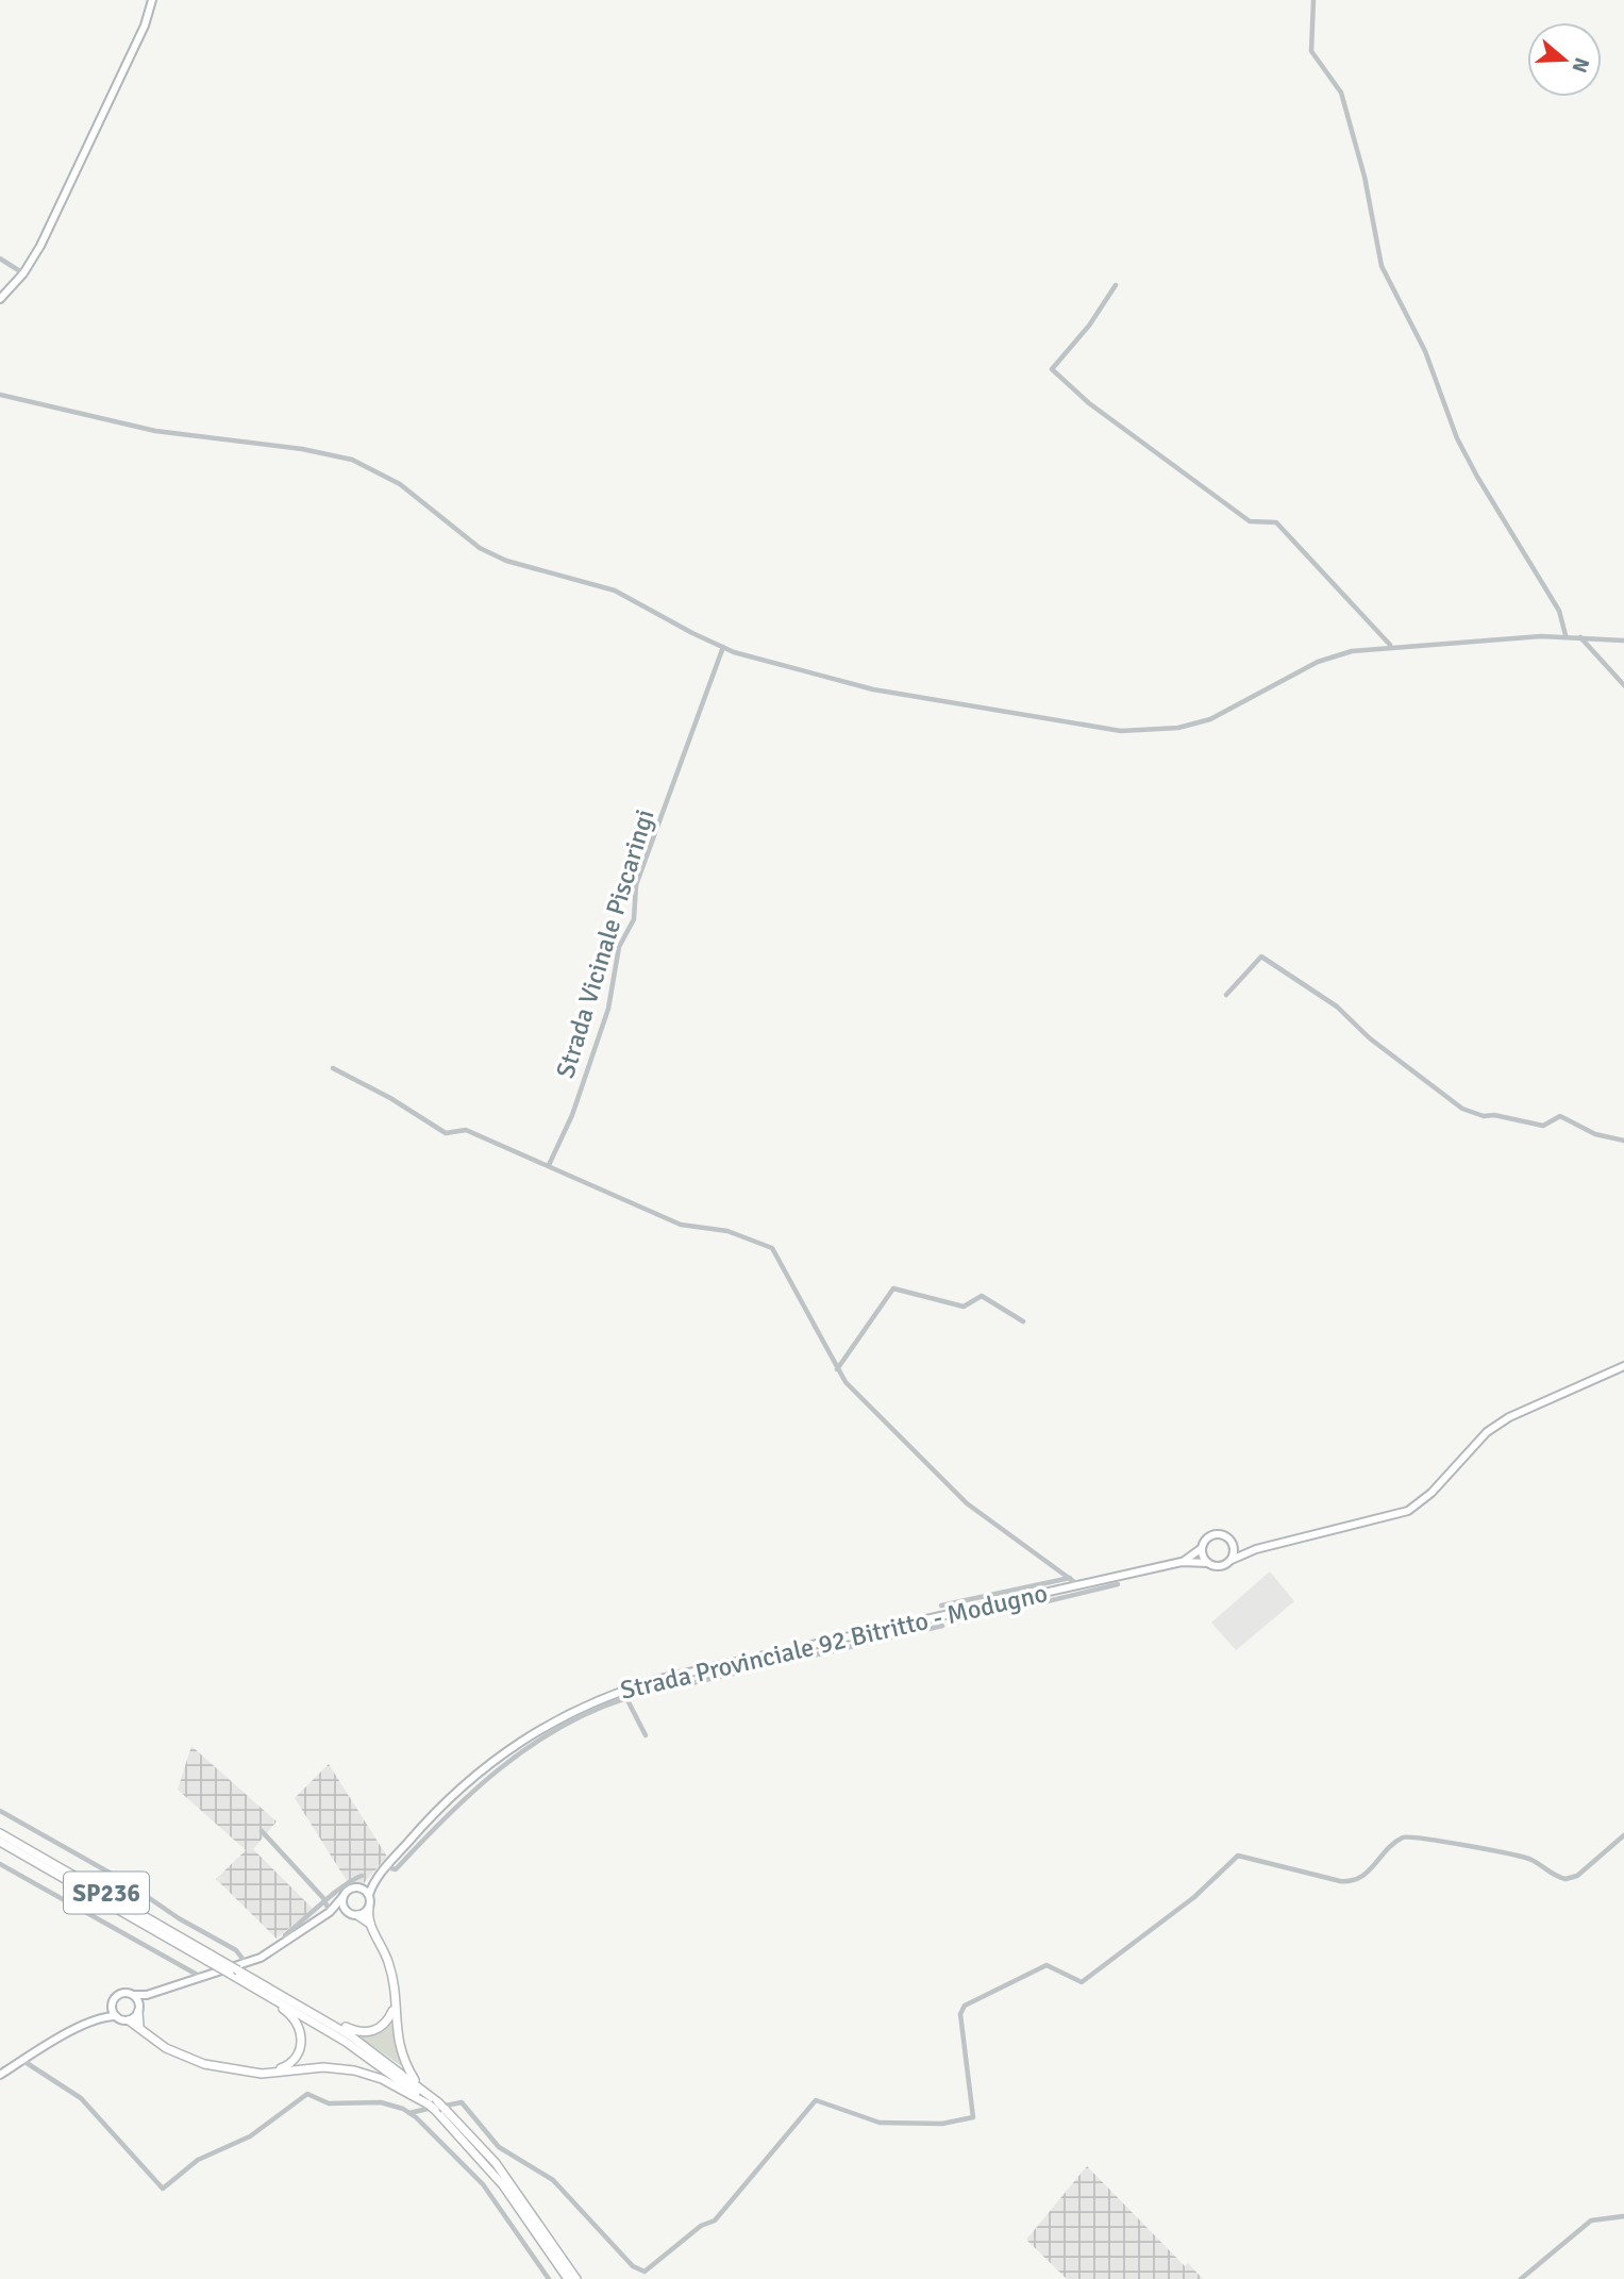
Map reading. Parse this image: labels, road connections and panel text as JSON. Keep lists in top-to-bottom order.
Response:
{
  "streets": {
    "highway": ["SP236"],
    "main road": ["Strada Provinciale 92 Bitritto - Modugno"],
    "street": ["Strada Vicinale Piscaringi"]
  },
  "north": "right"
}
